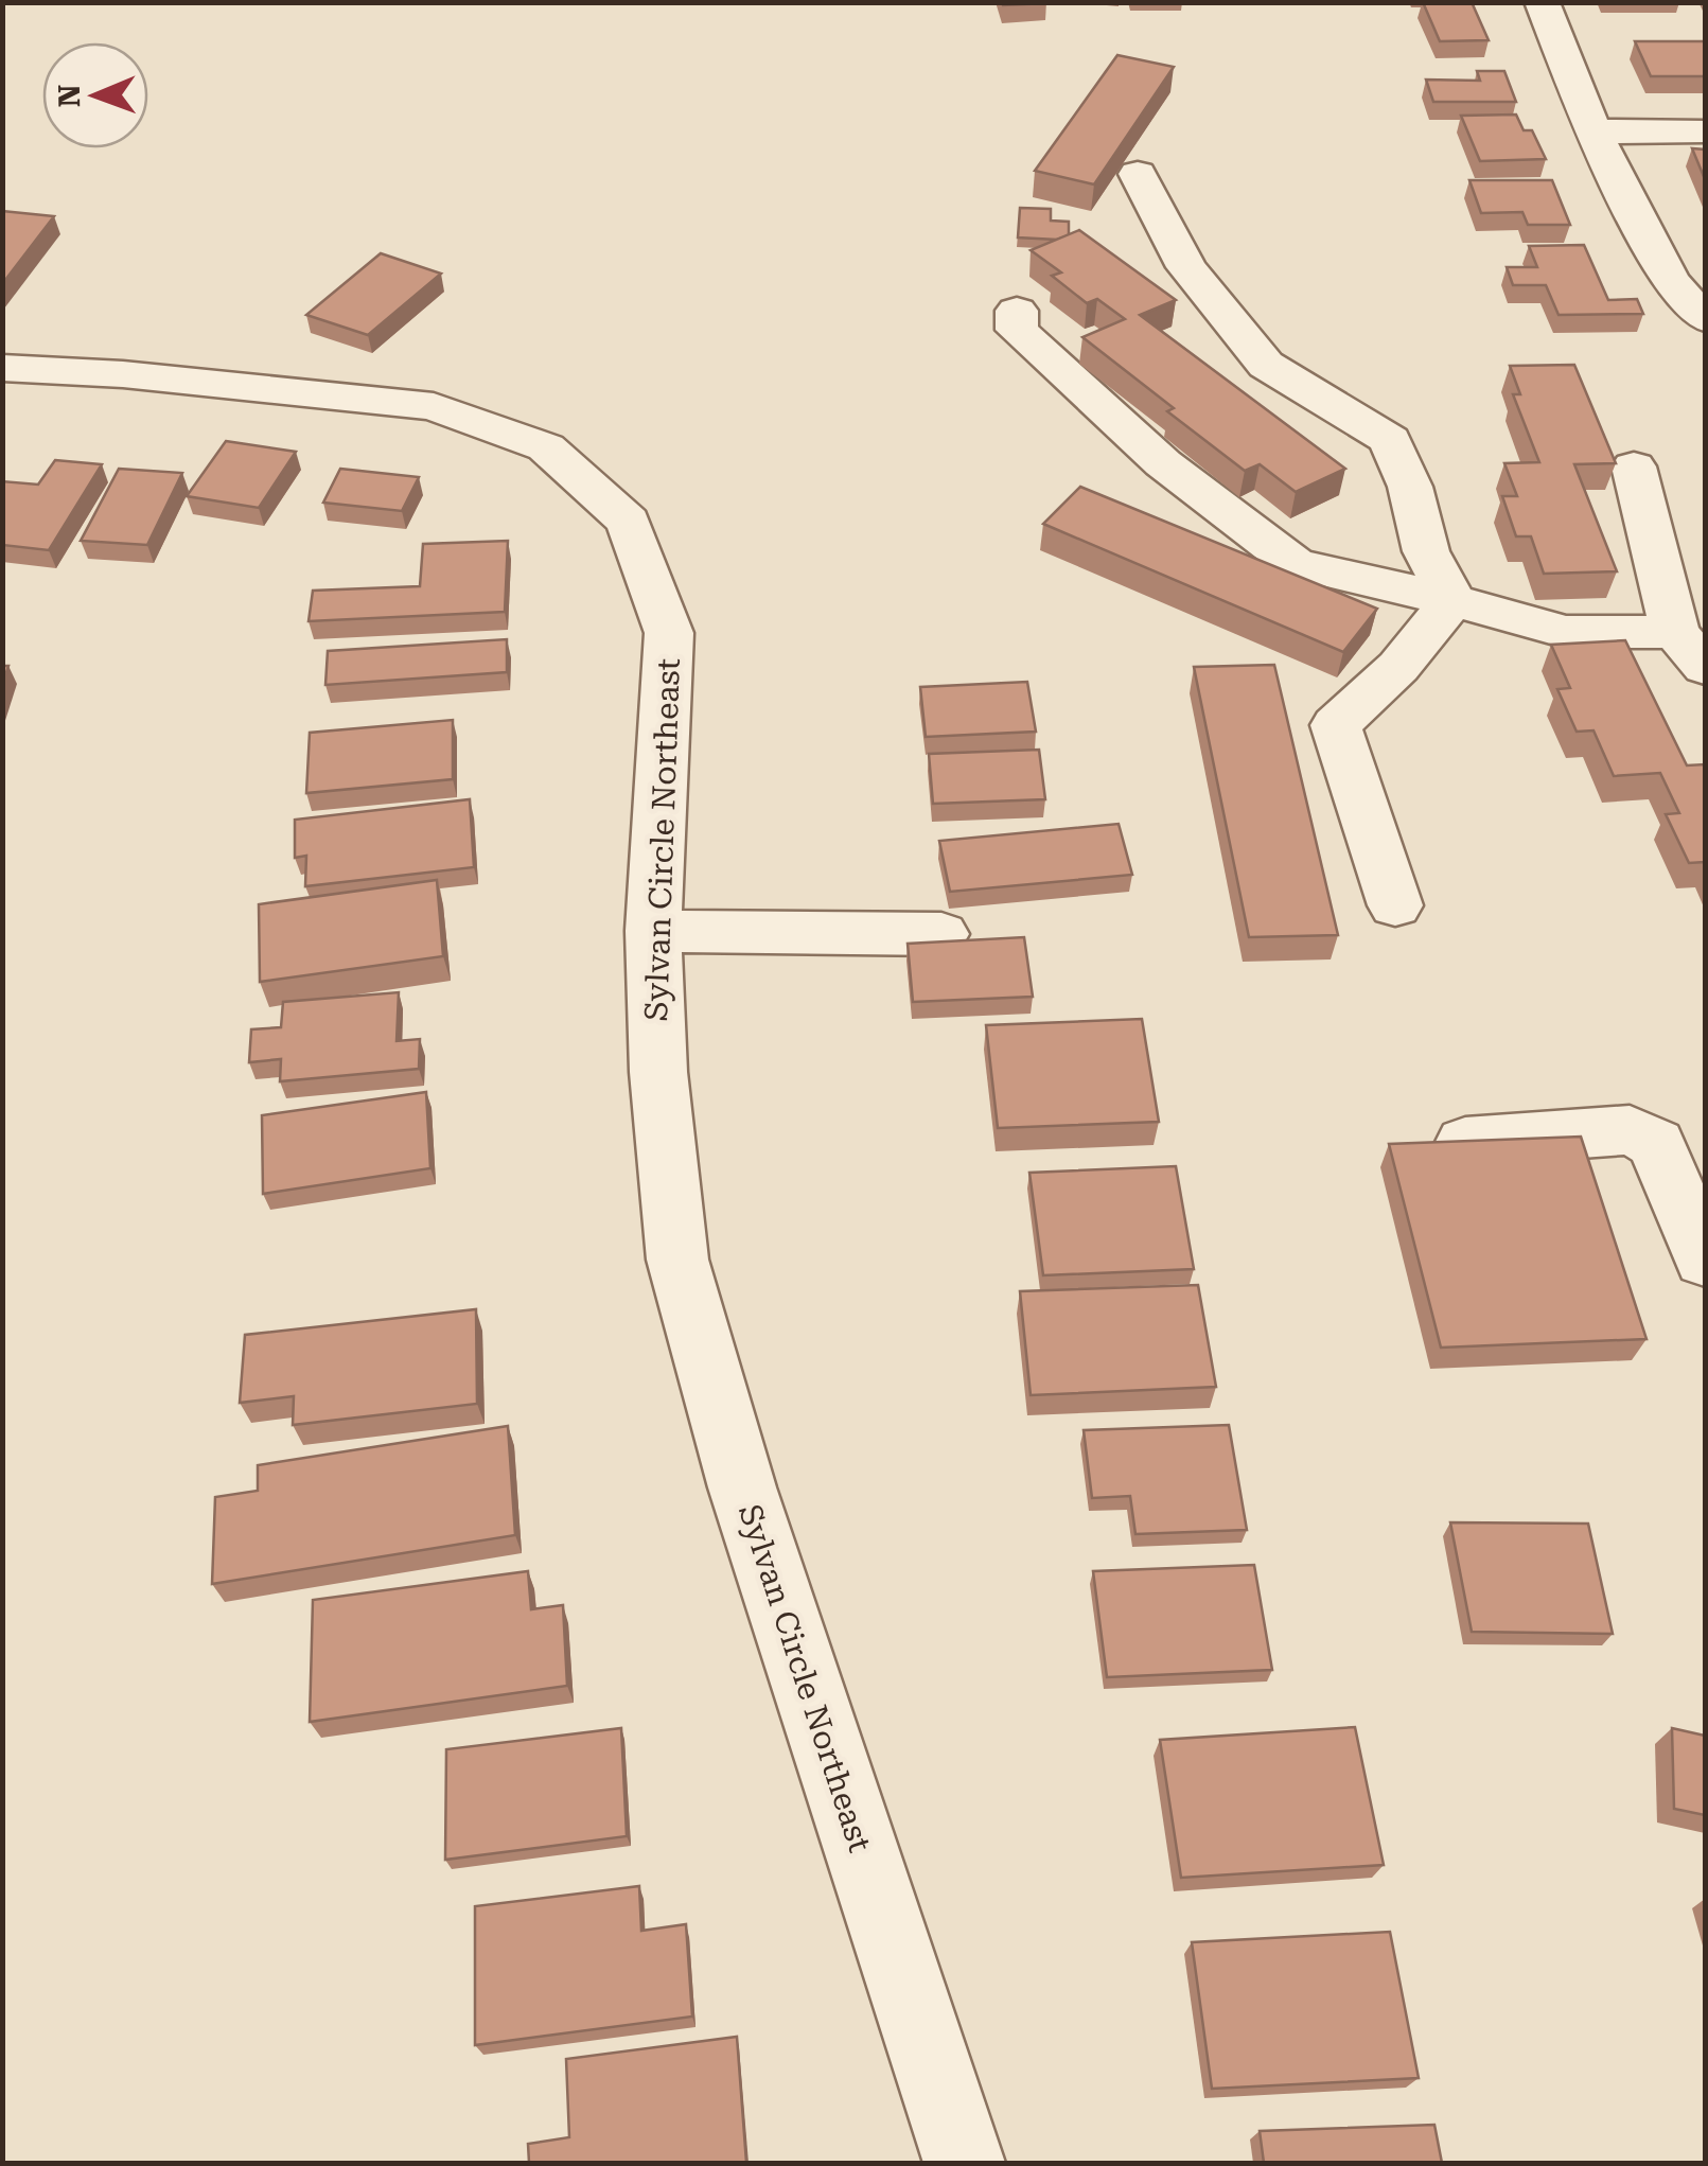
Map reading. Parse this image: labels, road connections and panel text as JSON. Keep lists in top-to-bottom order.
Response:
{
  "streets": {
    "street": ["Sylvan Circle Northeast"]
  },
  "north": "left"
}
